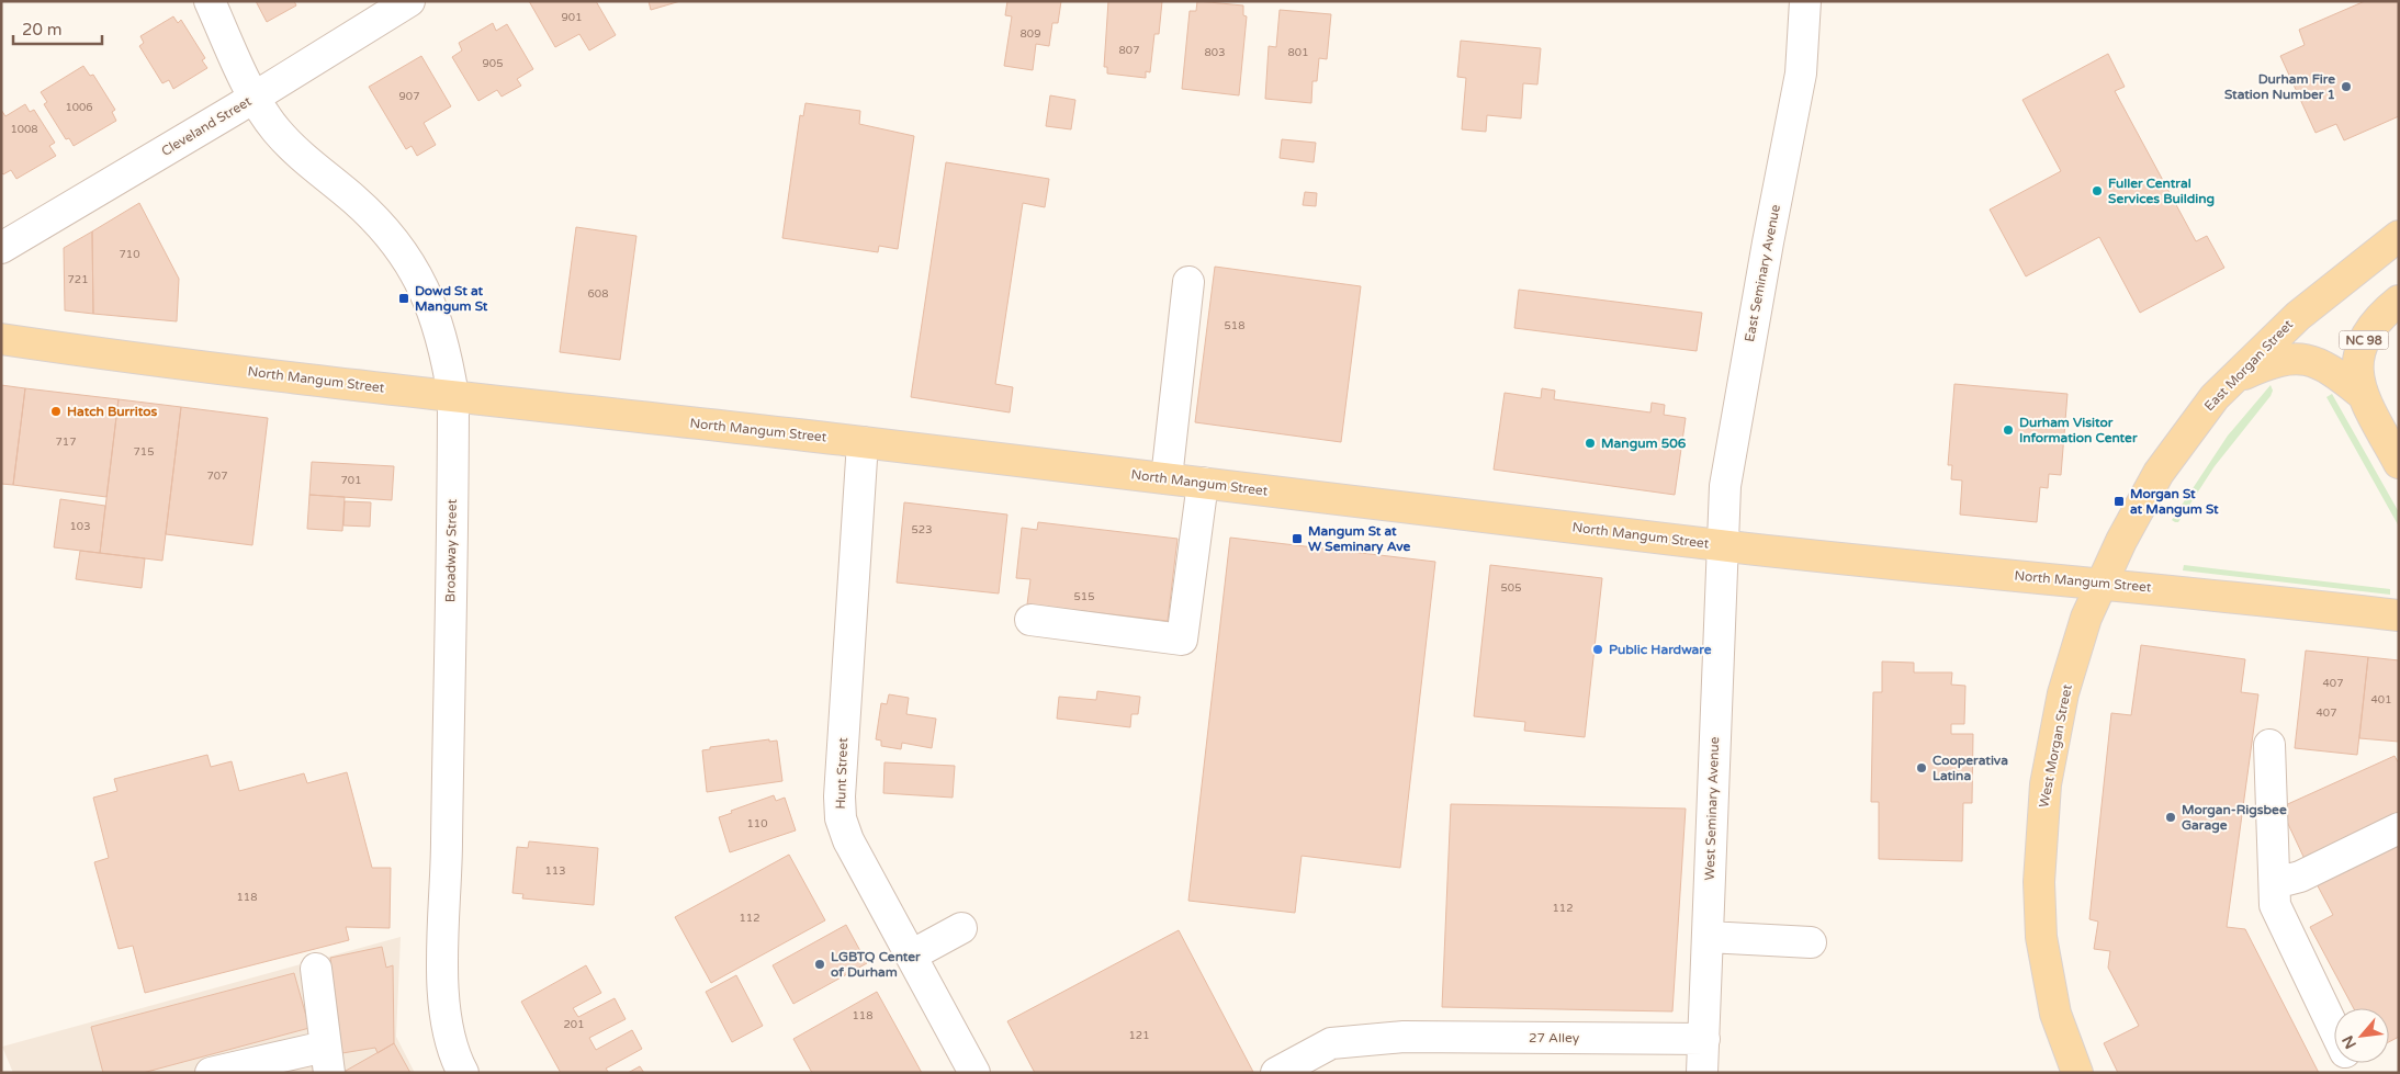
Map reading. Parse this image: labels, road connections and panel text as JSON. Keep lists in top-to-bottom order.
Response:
{
  "streets": {
    "main road": [
      "NC 98",
      "East Morgan Street",
      "North Mangum Street",
      "West Morgan Street"
    ],
    "street": [
      "Cleveland Street",
      "East Seminary Avenue",
      "Broadway Street",
      "Hunt Street",
      "West Seminary Avenue",
      "27 Alley"
    ]
  },
  "crossings": [
    ["Cleveland Street", "Broadway Street"],
    ["East Seminary Avenue", "North Mangum Street"],
    ["East Seminary Avenue", "West Seminary Avenue"],
    ["East Morgan Street", "North Mangum Street"],
    ["East Morgan Street", "West Morgan Street"],
    ["North Mangum Street", "Broadway Street"],
    ["North Mangum Street", "West Morgan Street"],
    ["North Mangum Street", "Hunt Street"],
    ["North Mangum Street", "West Seminary Avenue"],
    ["West Seminary Avenue", "27 Alley"]
  ],
  "places": {
    "other": [
      "Durham Fire Station Number 1",
      "Fuller Central Services Building",
      "Hatch Burritos",
      "Durham Visitor Information Center",
      "Mangum 506",
      "Public Hardware",
      "Cooperativa Latina",
      "Morgan-Rigsbee Garage",
      "LGBTQ Center of Durham"
    ],
    "transit": ["Dowd St at Mangum St", "Morgan St at Mangum St", "Mangum St at W Seminary Ave"]
  },
  "house_numbers": [
    "901",
    "809",
    "807",
    "803",
    "801",
    "905",
    "907",
    "1006",
    "1008",
    "710",
    "721",
    "608",
    "518",
    "717",
    "715",
    "707",
    "701",
    "103",
    "523",
    "505",
    "515",
    "407",
    "401",
    "407",
    "110",
    "113",
    "118",
    "112",
    "112",
    "118",
    "201",
    "121"
  ],
  "scale_bar": "20 m",
  "north": "bottom left"
}
